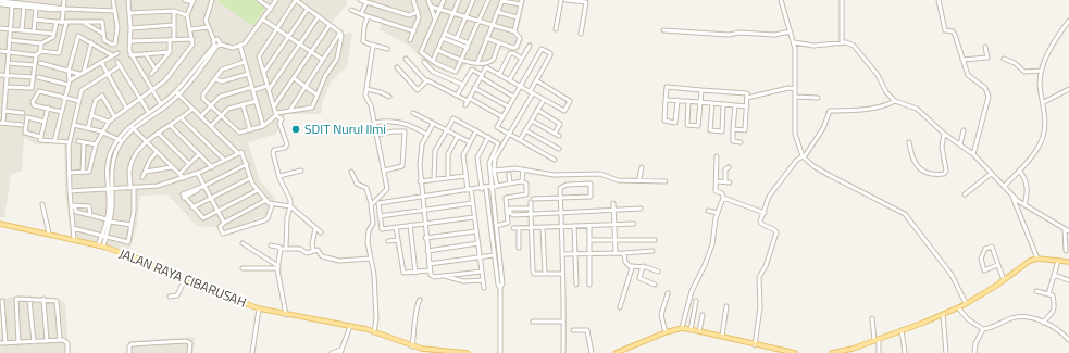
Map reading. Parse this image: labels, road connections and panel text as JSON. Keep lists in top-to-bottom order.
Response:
{
  "streets": {
    "main road": ["JALAN RAYA CIBARUSAH"]
  },
  "places": ["SDIT Nurul Ilmi"]
}
